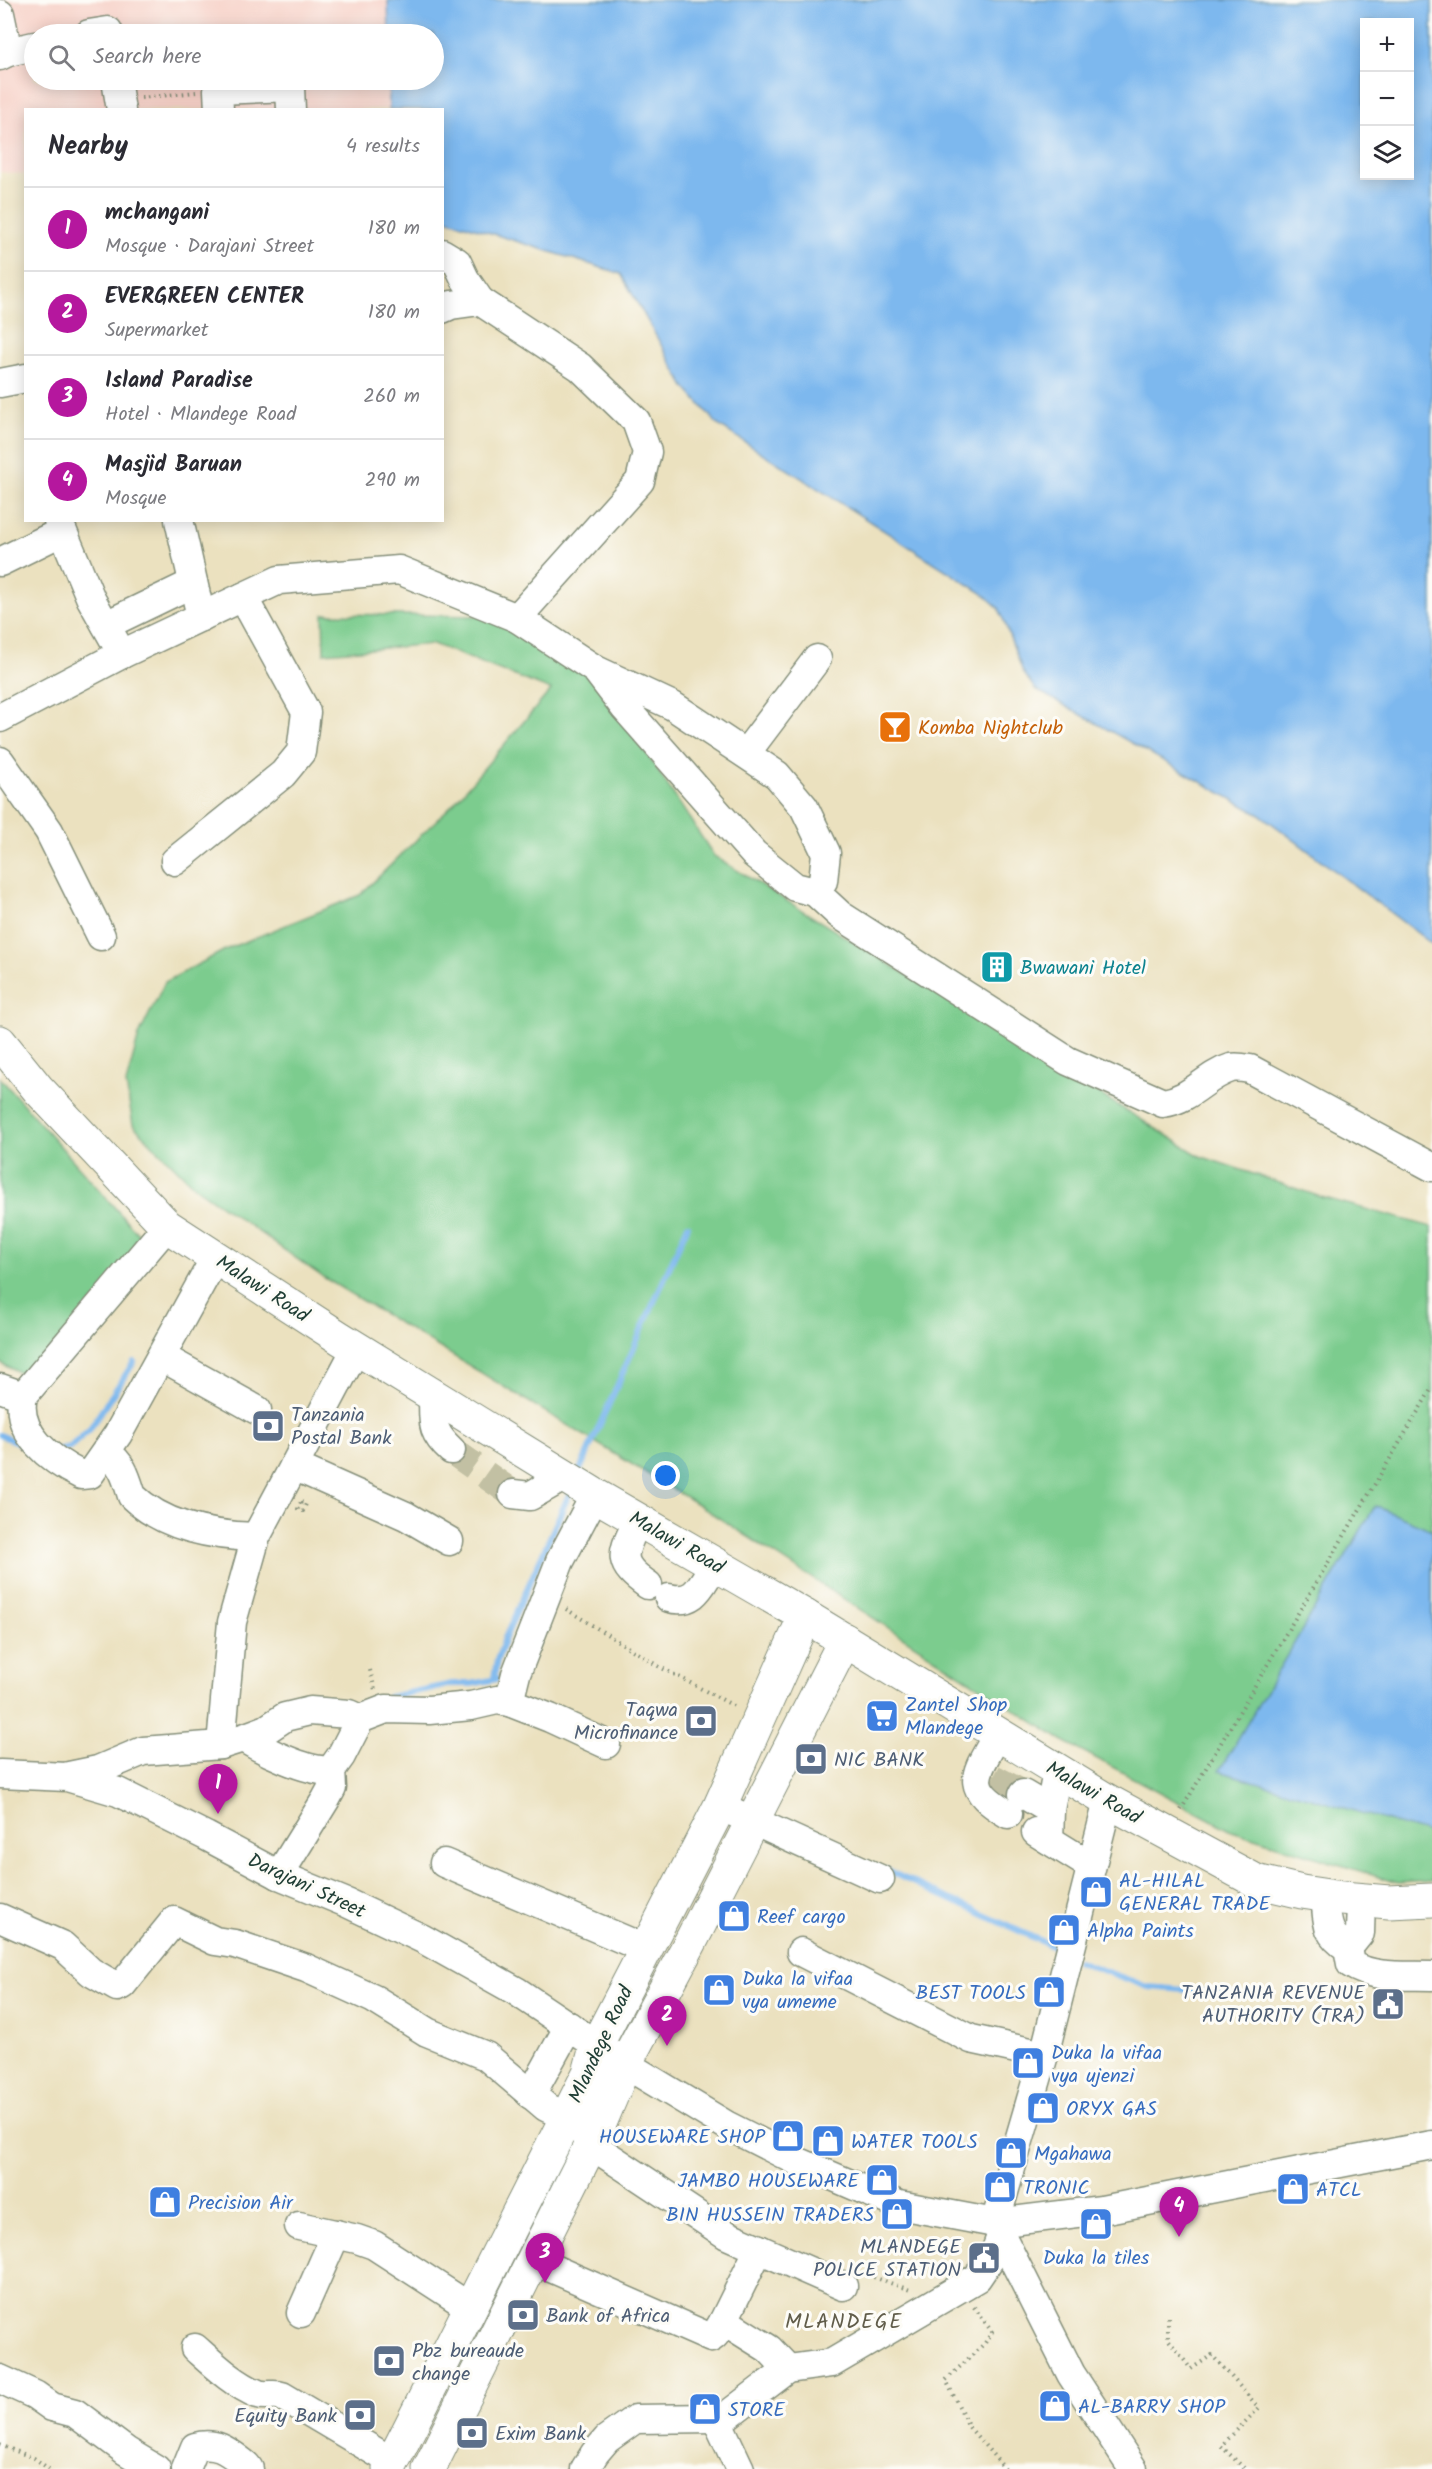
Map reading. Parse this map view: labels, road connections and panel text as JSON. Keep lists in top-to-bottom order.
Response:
{
  "streets": {
    "main road": ["Malawi Road", "Mlandege Road"],
    "street": ["Darajani Street"]
  },
  "crossings": [
    ["Malawi Road", "Mlandege Road"],
    ["Darajani Street", "Mlandege Road"]
  ],
  "districts": ["MLANDEGE"],
  "places": {
    "bar": ["Komba Nightclub"],
    "building": ["Bwawani Hotel"],
    "bank": [
      "Tanzania Postal Bank",
      "Taqwa Microfinance",
      "NIC BANK",
      "Bank of Africa",
      "Pbz bureaude change",
      "Equity Bank",
      "Exim Bank"
    ],
    "supermarket": ["Zantel Shop Mlandege"],
    "shop": [
      "AL-HILAL GENERAL TRADE",
      "Reef cargo",
      "Alpha Paints",
      "Duka la vifaa vya umeme",
      "BEST TOOLS",
      "Duka la vifaa vya ujenzi",
      "ORYX GAS",
      "HOUSEWARE SHOP",
      "WATER TOOLS",
      "Mgahawa",
      "JAMBO HOUSEWARE",
      "TRONIC",
      "ATCL",
      "Precision Air",
      "BIN HUSSEIN TRADERS",
      "Duka la tiles",
      "AL-BARRY SHOP",
      "STORE"
    ],
    "public building": ["TANZANIA REVENUE AUTHORITY (TRA)", "MLANDEGE POLICE STATION"]
  },
  "page": {
    "map_buttons": ["+", "−"],
    "search": "Search here",
    "heading": ["Nearby", "4 results"],
    "list": [
      {
        "mark": "1",
        "name": "mchangani",
        "note": "Mosque · Darajani Street",
        "value": "180 m"
      },
      {
        "mark": "2",
        "name": "EVERGREEN CENTER",
        "note": "Supermarket",
        "value": "180 m"
      },
      {
        "mark": "3",
        "name": "Island Paradise",
        "note": "Hotel · Mlandege Road",
        "value": "260 m"
      },
      {
        "mark": "4",
        "name": "Masjid Baruan",
        "note": "Mosque",
        "value": "290 m"
      }
    ],
    "pins": [
      "1",
      "2",
      "4",
      "3"
    ]
  }
}
